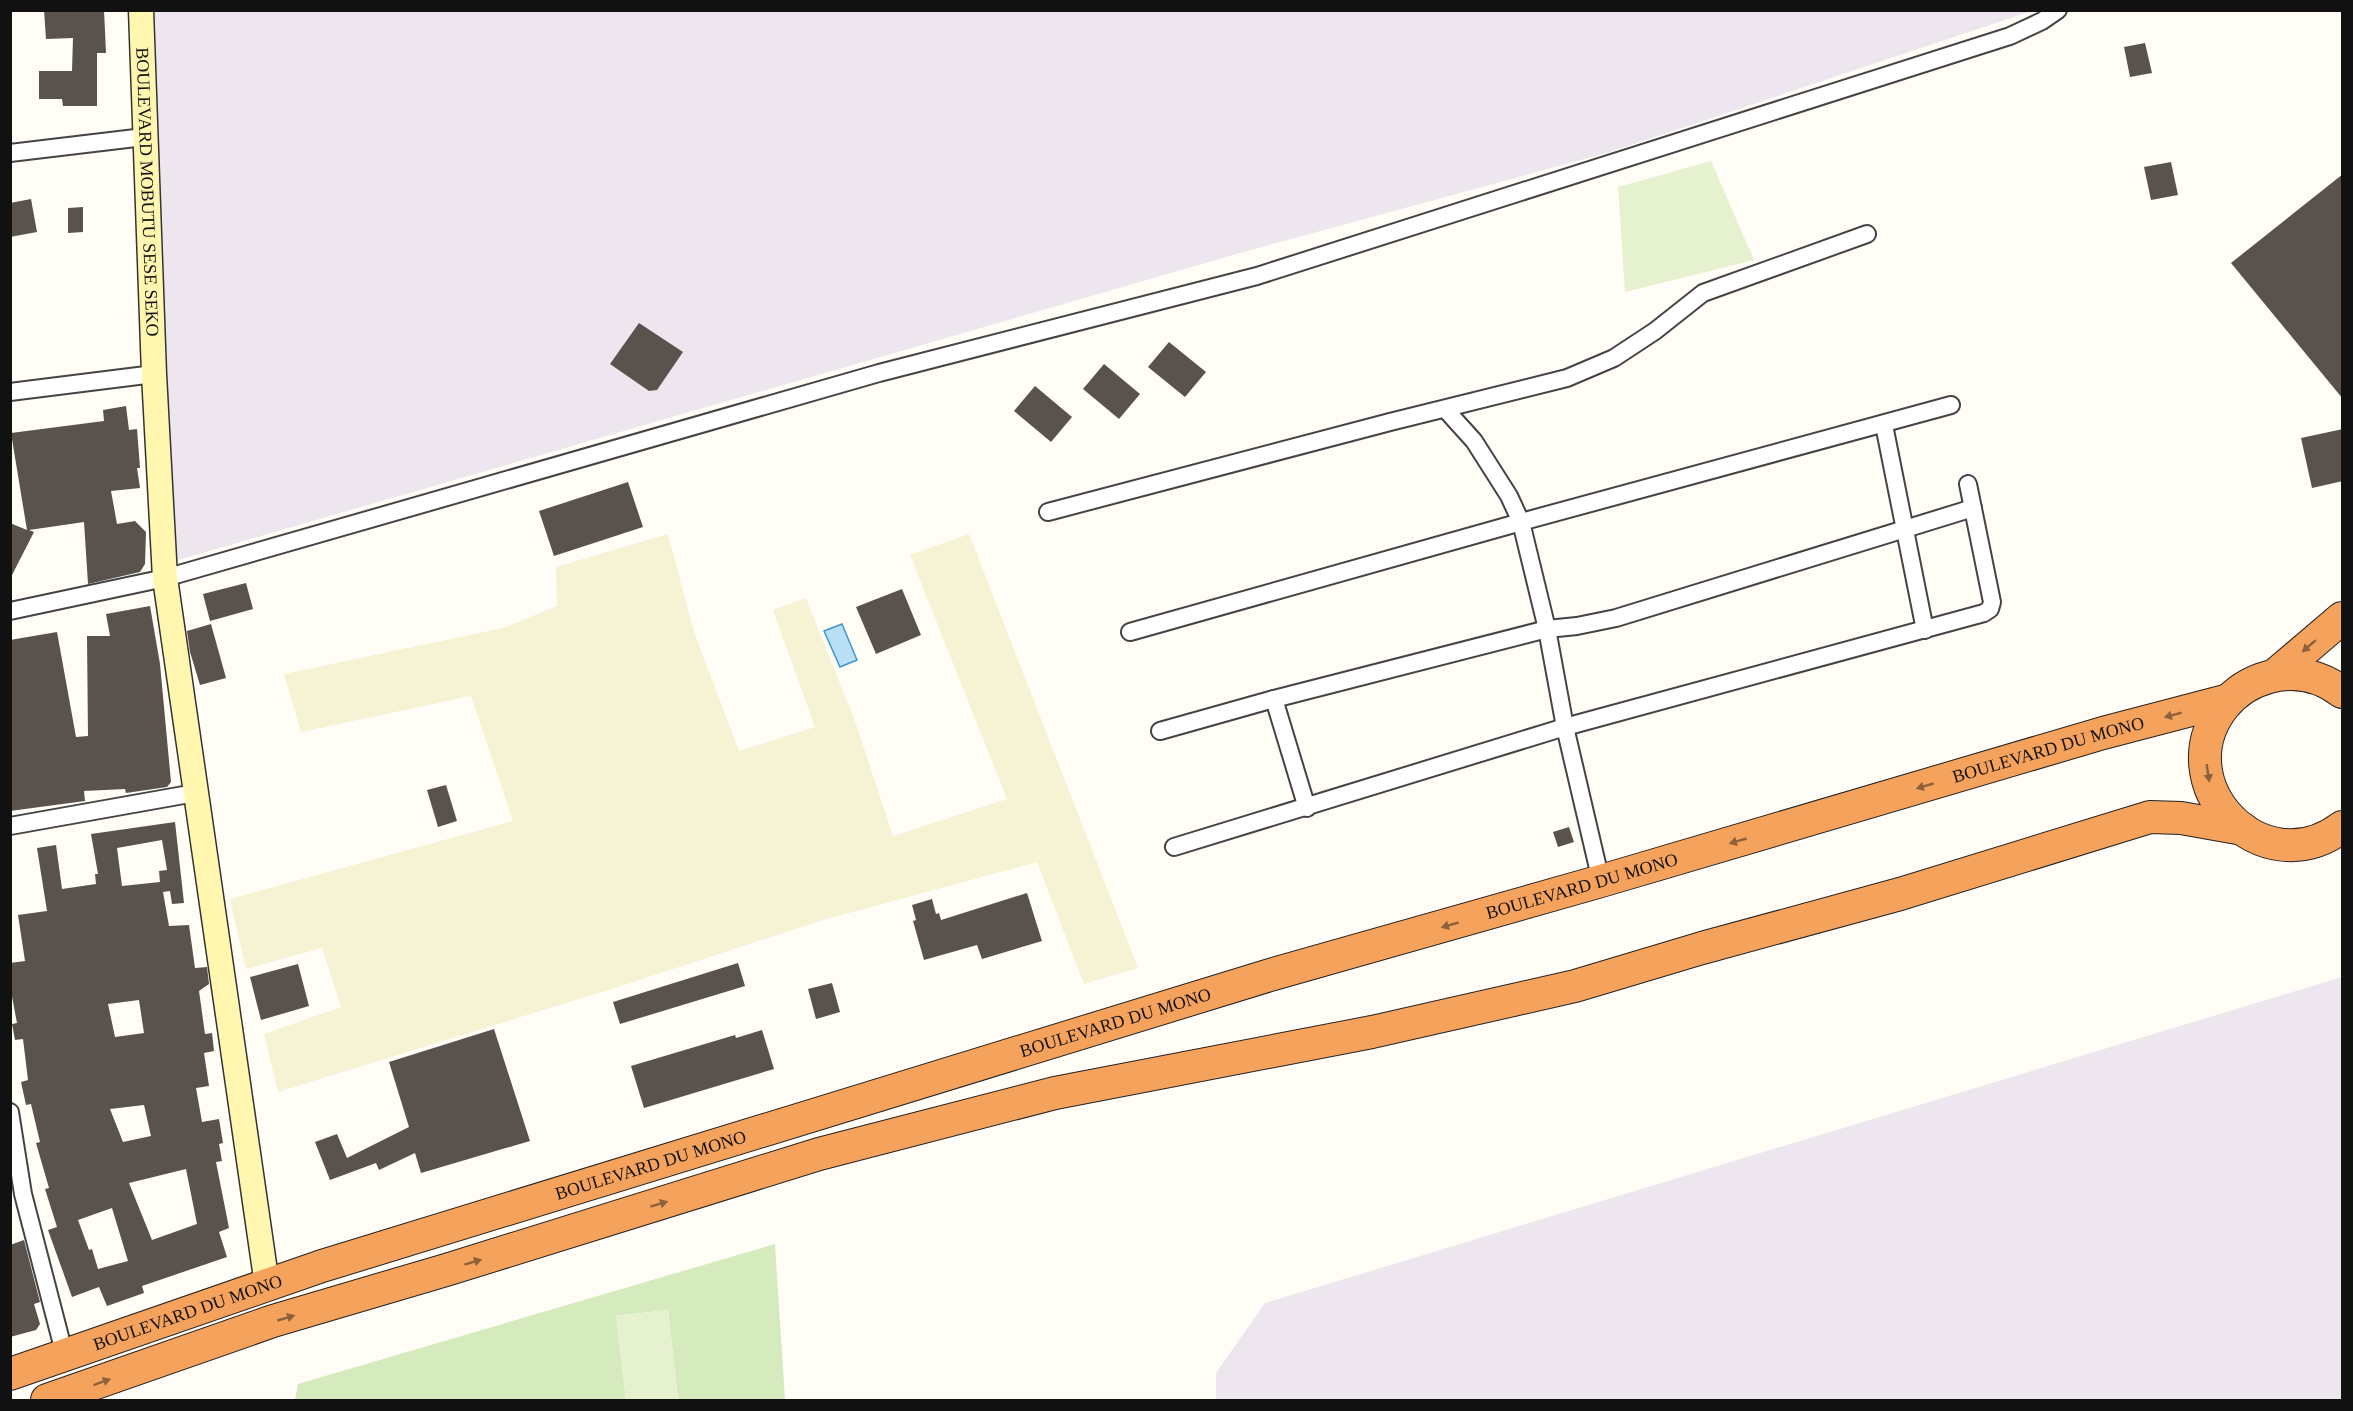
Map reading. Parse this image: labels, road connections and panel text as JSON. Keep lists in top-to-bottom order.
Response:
{
  "streets": {
    "highway": ["BOULEVARD DU MONO"],
    "street": ["BOULEVARD MOBUTU SESE SEKO"]
  },
  "crossings": [
    ["BOULEVARD MOBUTU SESE SEKO", "BOULEVARD DU MONO"]
  ]
}
